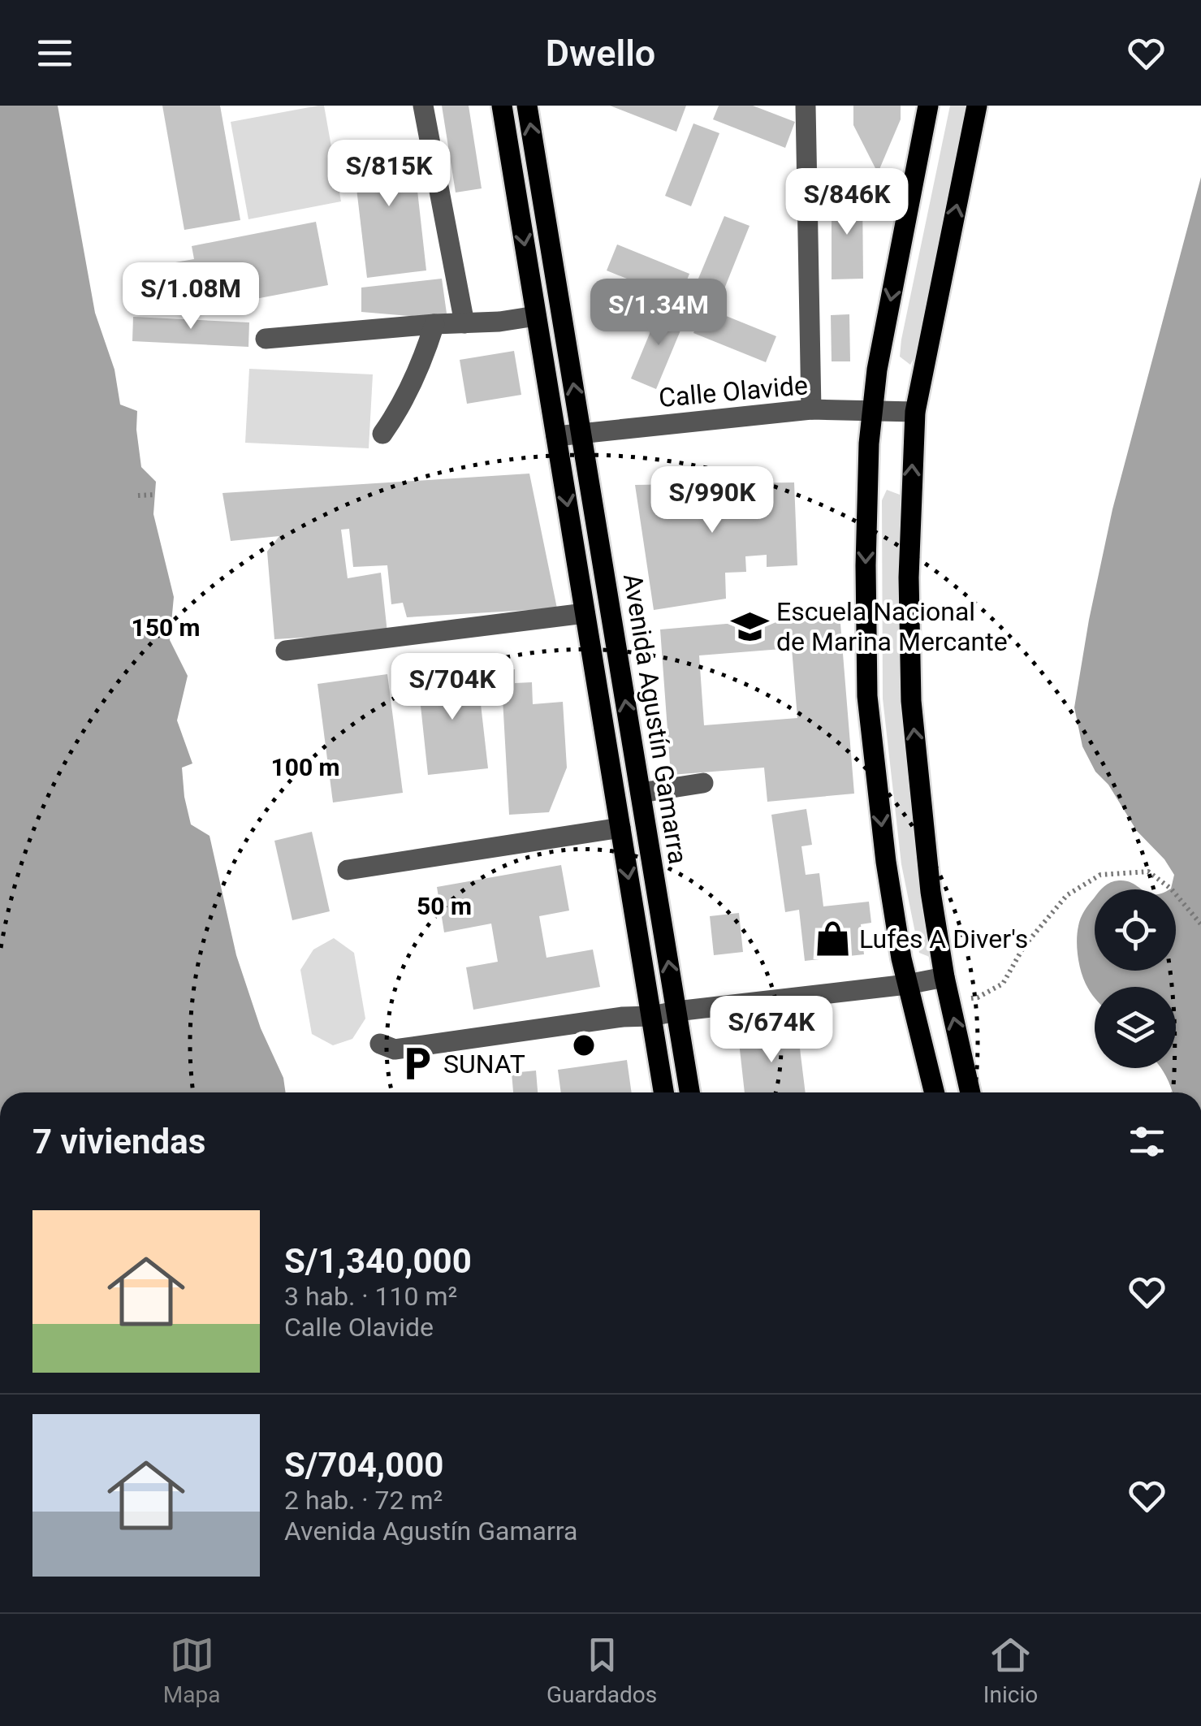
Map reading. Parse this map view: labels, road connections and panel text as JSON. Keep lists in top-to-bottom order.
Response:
{
  "streets": {
    "main road": ["Avenida Agustín Gamarra"],
    "street": ["Calle Olavide"]
  },
  "crossings": [
    ["Calle Olavide", "Avenida Agustín Gamarra"]
  ],
  "places": {
    "school or university": ["Escuela Nacional de Marina Mercante"],
    "shop": ["Lufes A Diver's"],
    "parking": ["SUNAT"]
  },
  "page": {
    "header": "Dwello",
    "price": [
      "S/815K",
      "S/846K",
      "S/1.08M",
      "S/1.34M",
      "S/990K",
      "S/704K",
      "S/674K"
    ],
    "heading": "7 viviendas",
    "list": [
      {
        "name": "S/1,340,000",
        "note": "3 hab. · 110 m² · Calle Olavide"
      },
      {
        "name": "S/704,000",
        "note": "2 hab. · 72 m² · Avenida Agustín Gamarra"
      }
    ],
    "tabs": ["Mapa", "Guardados", "Inicio"]
  },
  "rings": ["150 m", "100 m", "50 m"]
}
